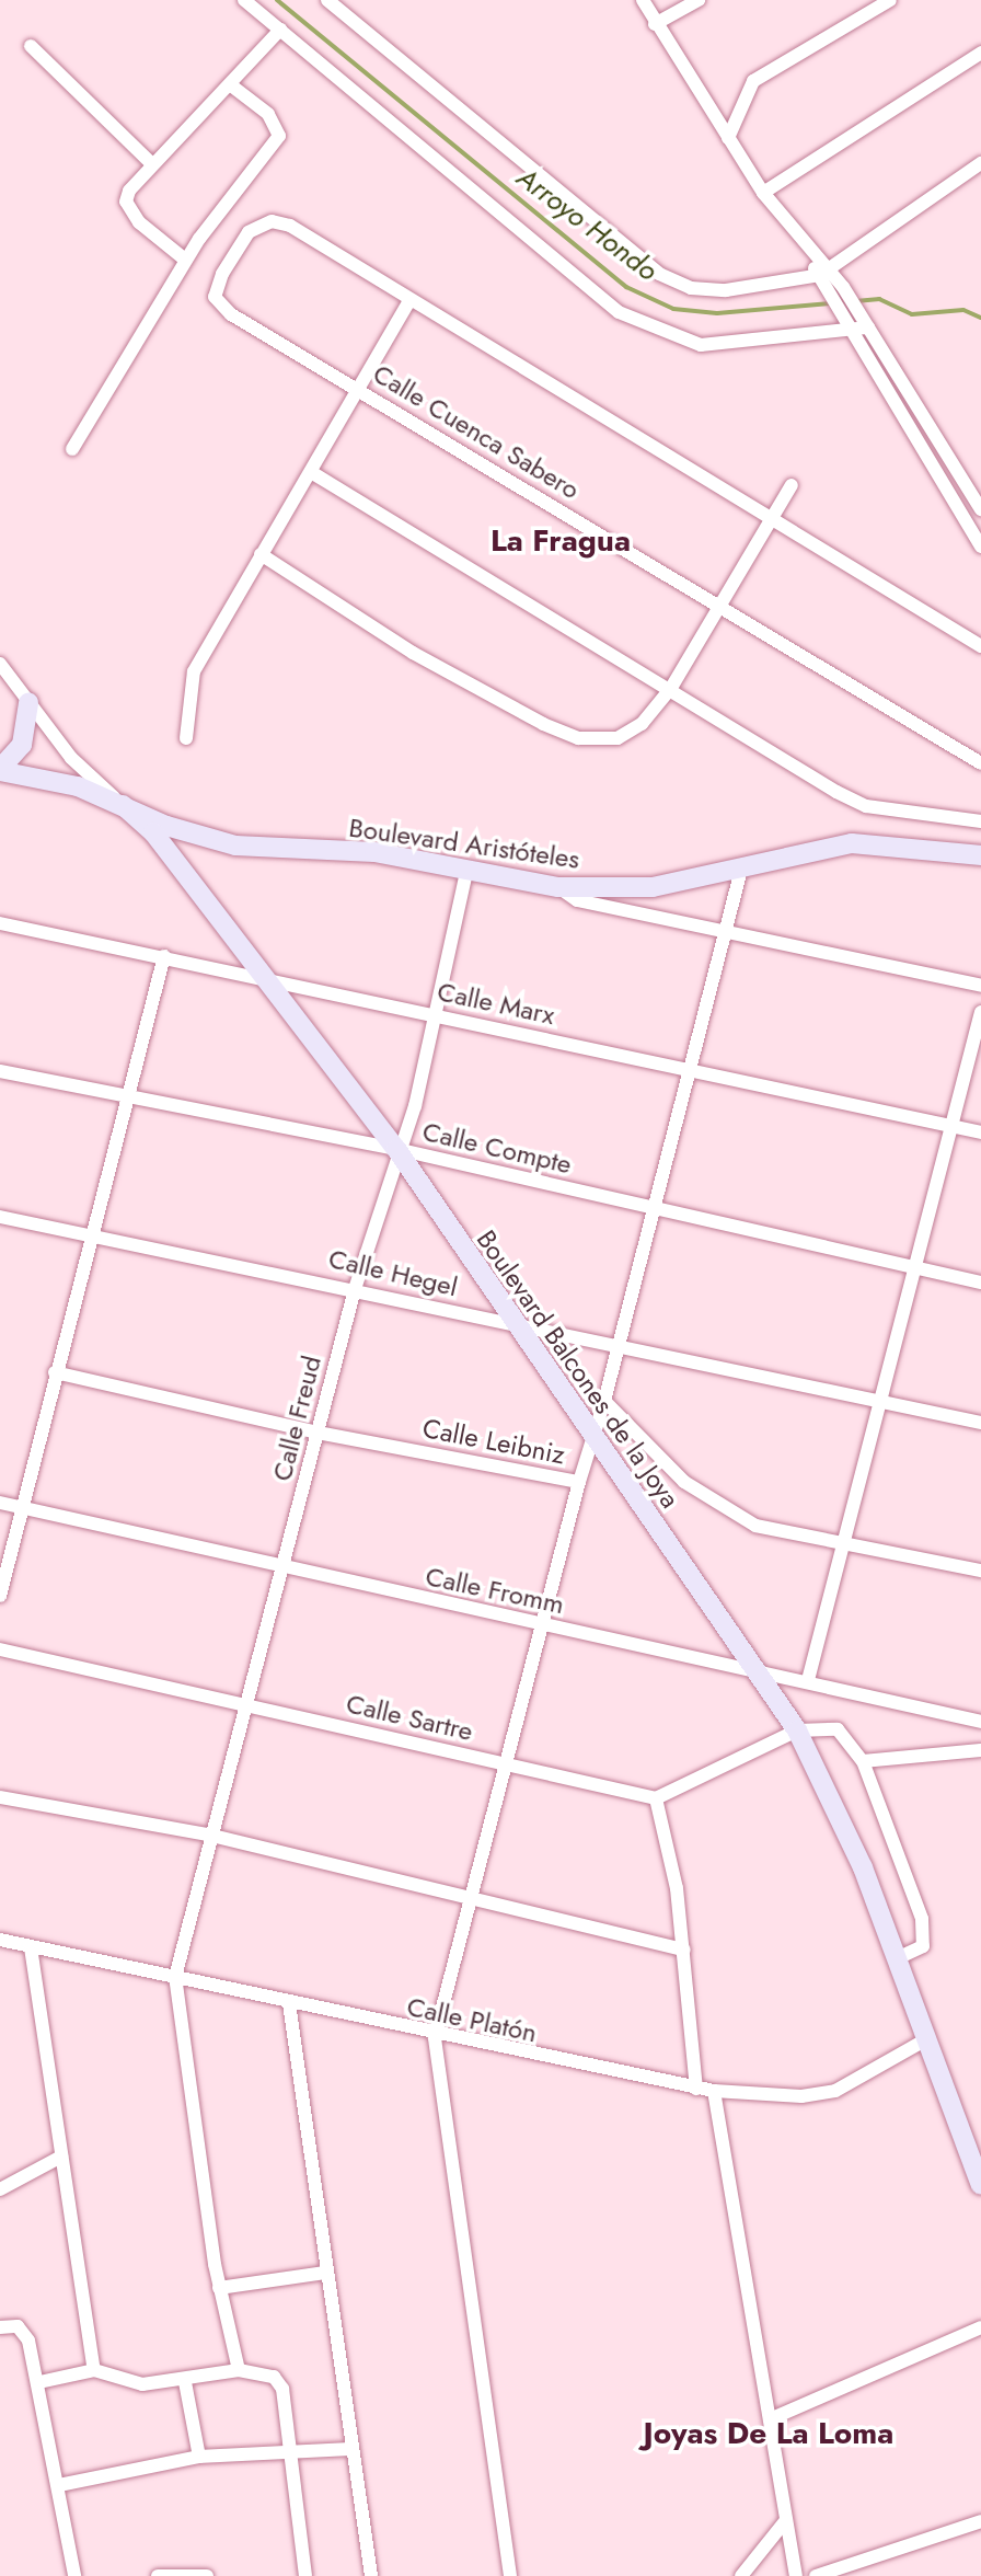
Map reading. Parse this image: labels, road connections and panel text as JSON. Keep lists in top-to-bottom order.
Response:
{
  "streets": {
    "street": [
      "Calle Cuenca Sabero",
      "Boulevard Aristóteles",
      "Calle Marx",
      "Calle Compte",
      "Calle Hegel",
      "Boulevard Balcones de la Joya",
      "Calle Freud",
      "Calle Leibniz",
      "Calle Fromm",
      "Calle Sartre",
      "Calle Platón"
    ]
  },
  "crossings": [
    ["Boulevard Aristóteles", "Boulevard Balcones de la Joya"],
    ["Boulevard Aristóteles", "Calle Freud"],
    ["Boulevard Aristóteles", "Calle Leibniz"],
    ["Calle Marx", "Boulevard Balcones de la Joya"],
    ["Calle Marx", "Calle Freud"],
    ["Calle Marx", "Calle Leibniz"],
    ["Calle Compte", "Boulevard Balcones de la Joya"],
    ["Calle Compte", "Calle Freud"],
    ["Calle Compte", "Calle Leibniz"],
    ["Calle Hegel", "Boulevard Balcones de la Joya"],
    ["Calle Hegel", "Calle Freud"],
    ["Calle Hegel", "Calle Leibniz"],
    ["Boulevard Balcones de la Joya", "Calle Freud"],
    ["Boulevard Balcones de la Joya", "Calle Leibniz"],
    ["Boulevard Balcones de la Joya", "Calle Fromm"],
    ["Boulevard Balcones de la Joya", "Calle Platón"],
    ["Calle Freud", "Calle Leibniz"],
    ["Calle Freud", "Calle Fromm"],
    ["Calle Freud", "Calle Sartre"],
    ["Calle Freud", "Calle Platón"]
  ],
  "districts": ["La Fragua", "Joyas De La Loma"],
  "water": ["Arroyo Hondo"]
}
